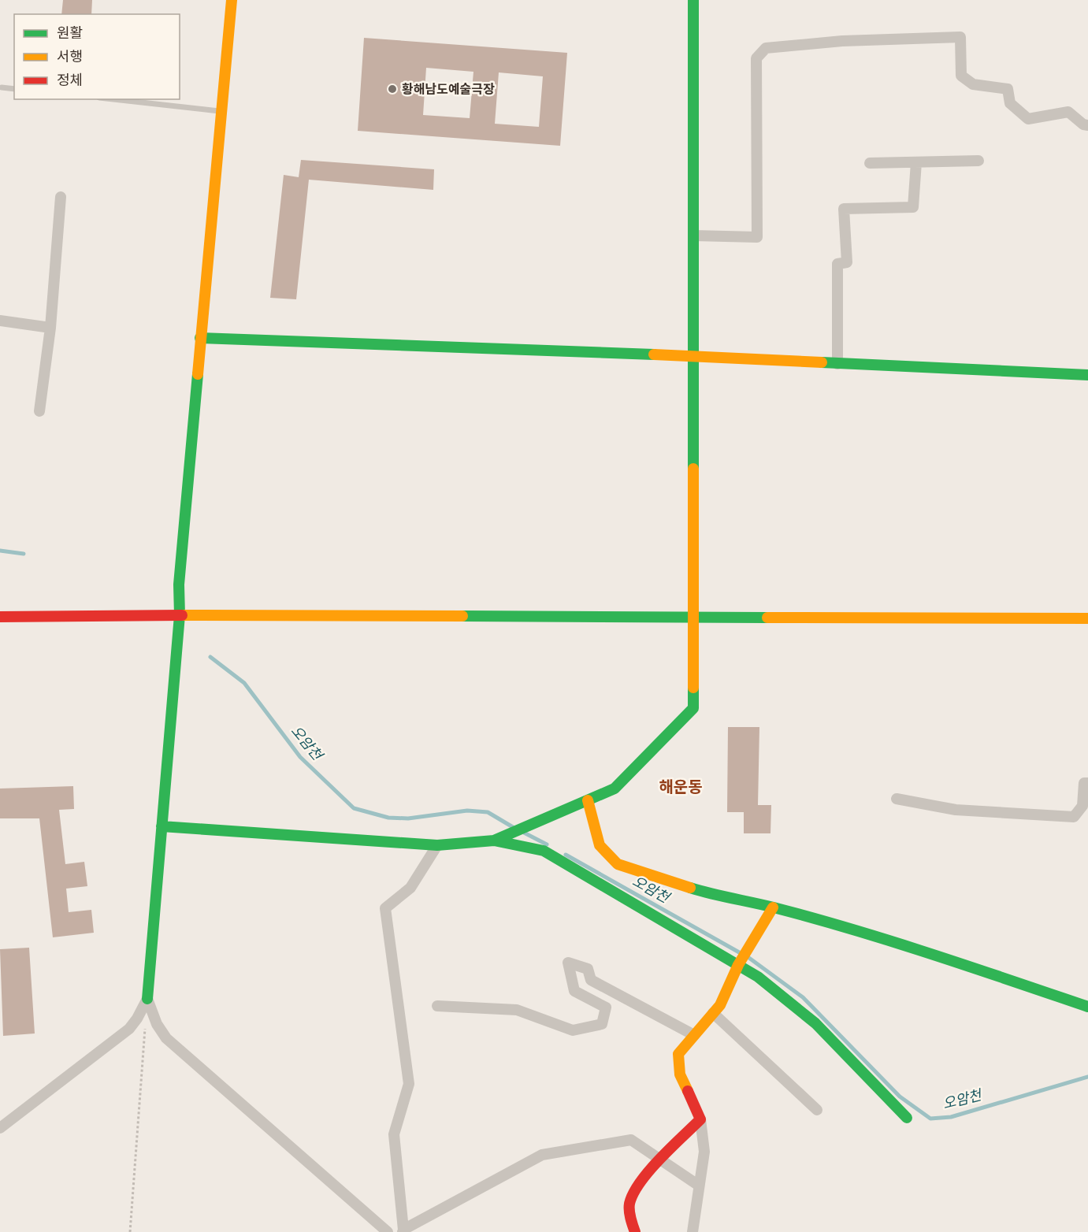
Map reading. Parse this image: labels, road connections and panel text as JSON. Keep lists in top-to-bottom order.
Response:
{
  "districts": ["해운동"],
  "water": ["오암천"],
  "places": ["황해남도예술극장"],
  "legend": ["원활", "서행", "정체"]
}
